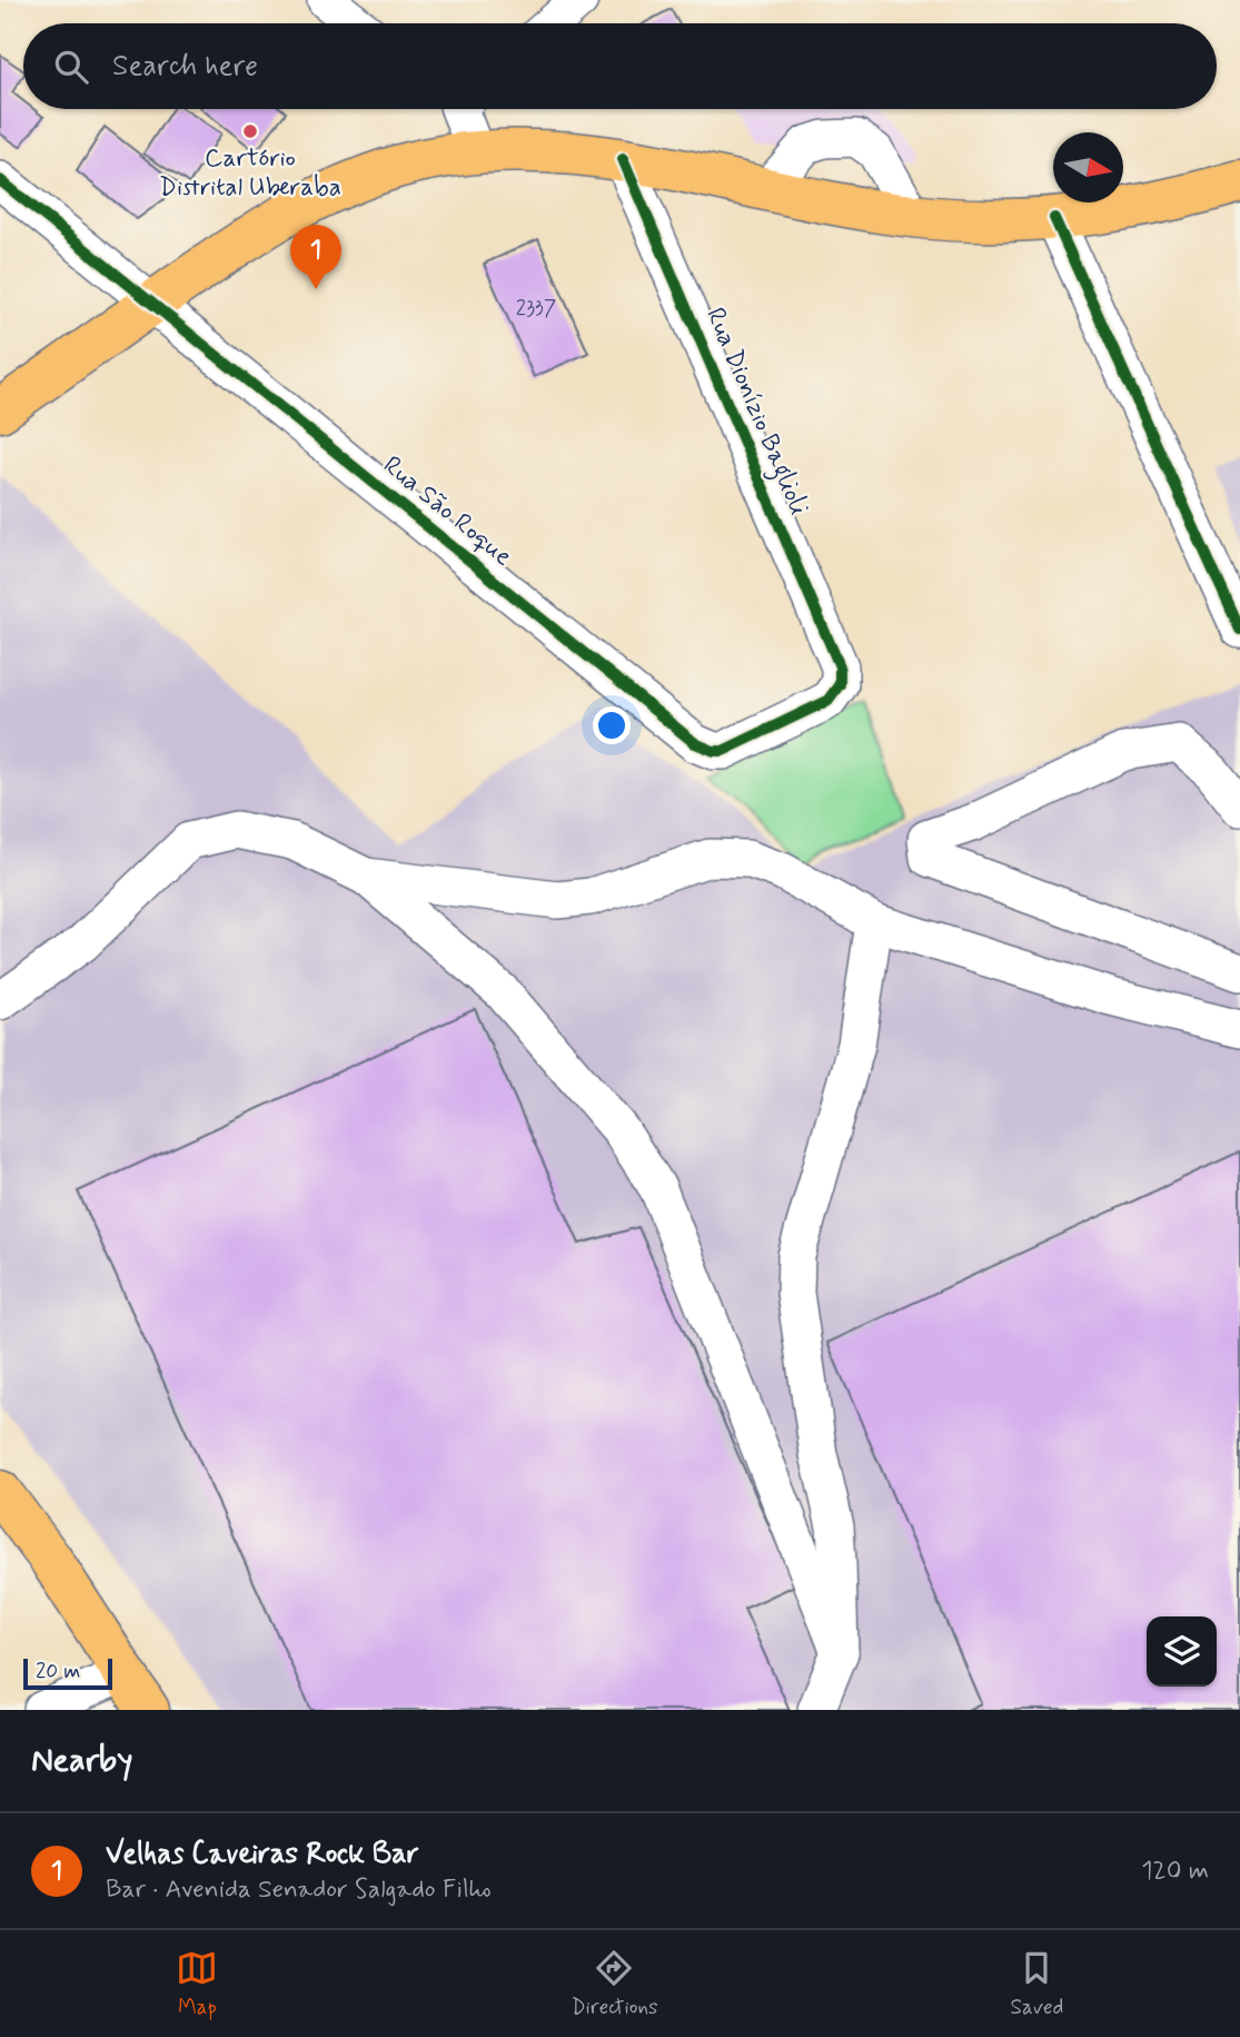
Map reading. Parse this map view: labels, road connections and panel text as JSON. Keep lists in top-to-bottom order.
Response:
{
  "streets": {
    "street": ["Rua Dionízio Baglioli", "Rua São Roque"]
  },
  "crossings": [
    ["Rua Dionízio Baglioli", "Rua São Roque"]
  ],
  "places": ["Cartório Distrital Uberaba"],
  "house_numbers": ["2337"],
  "scale_bar": "20 m",
  "north": "right",
  "page": {
    "search": "Search here",
    "pins": "1",
    "scale": "20 m",
    "heading": "Nearby",
    "list": [
      {
        "mark": "1",
        "name": "Velhas Caveiras Rock Bar",
        "note": "Bar · Avenida Senador Salgado Filho",
        "value": "120 m"
      }
    ],
    "nav": ["Map", "Directions", "Saved"]
  }
}
